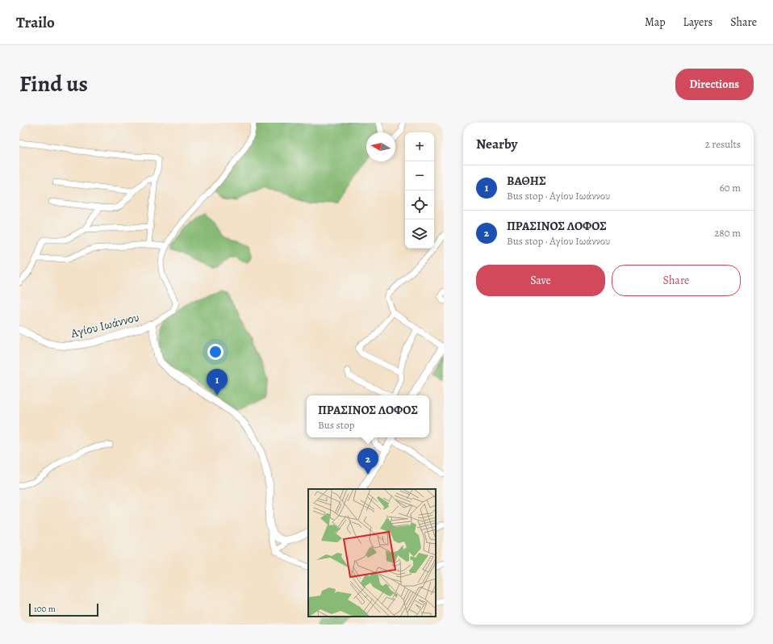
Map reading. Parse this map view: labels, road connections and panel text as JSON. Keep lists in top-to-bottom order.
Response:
{
  "streets": {
    "street": ["Αγίου Ιωάννου"]
  },
  "scale_bar": "100 m",
  "north": "left",
  "page": {
    "header": "Trailo",
    "nav": ["Map", "Layers", "Share"],
    "title": "Find us",
    "buttons": [
      "Directions",
      ["Save", "Share"]
    ],
    "heading": ["Nearby", "2 results"],
    "map_buttons": ["+", "−"],
    "list": [
      {
        "mark": "1",
        "name": "ΒΑΘΗΣ",
        "note": "Bus stop · Αγίου Ιωάννου",
        "value": "60 m"
      },
      {
        "mark": "2",
        "name": "ΠΡΑΣΙΝΟΣ ΛΟΦΟΣ",
        "note": "Bus stop · Αγίου Ιωάννου",
        "value": "280 m"
      }
    ],
    "pins": ["1", "2"],
    "popup": ["ΠΡΑΣΙΝΟΣ ΛΟΦΟΣ", "Bus stop"],
    "scale": "100 m"
  }
}
